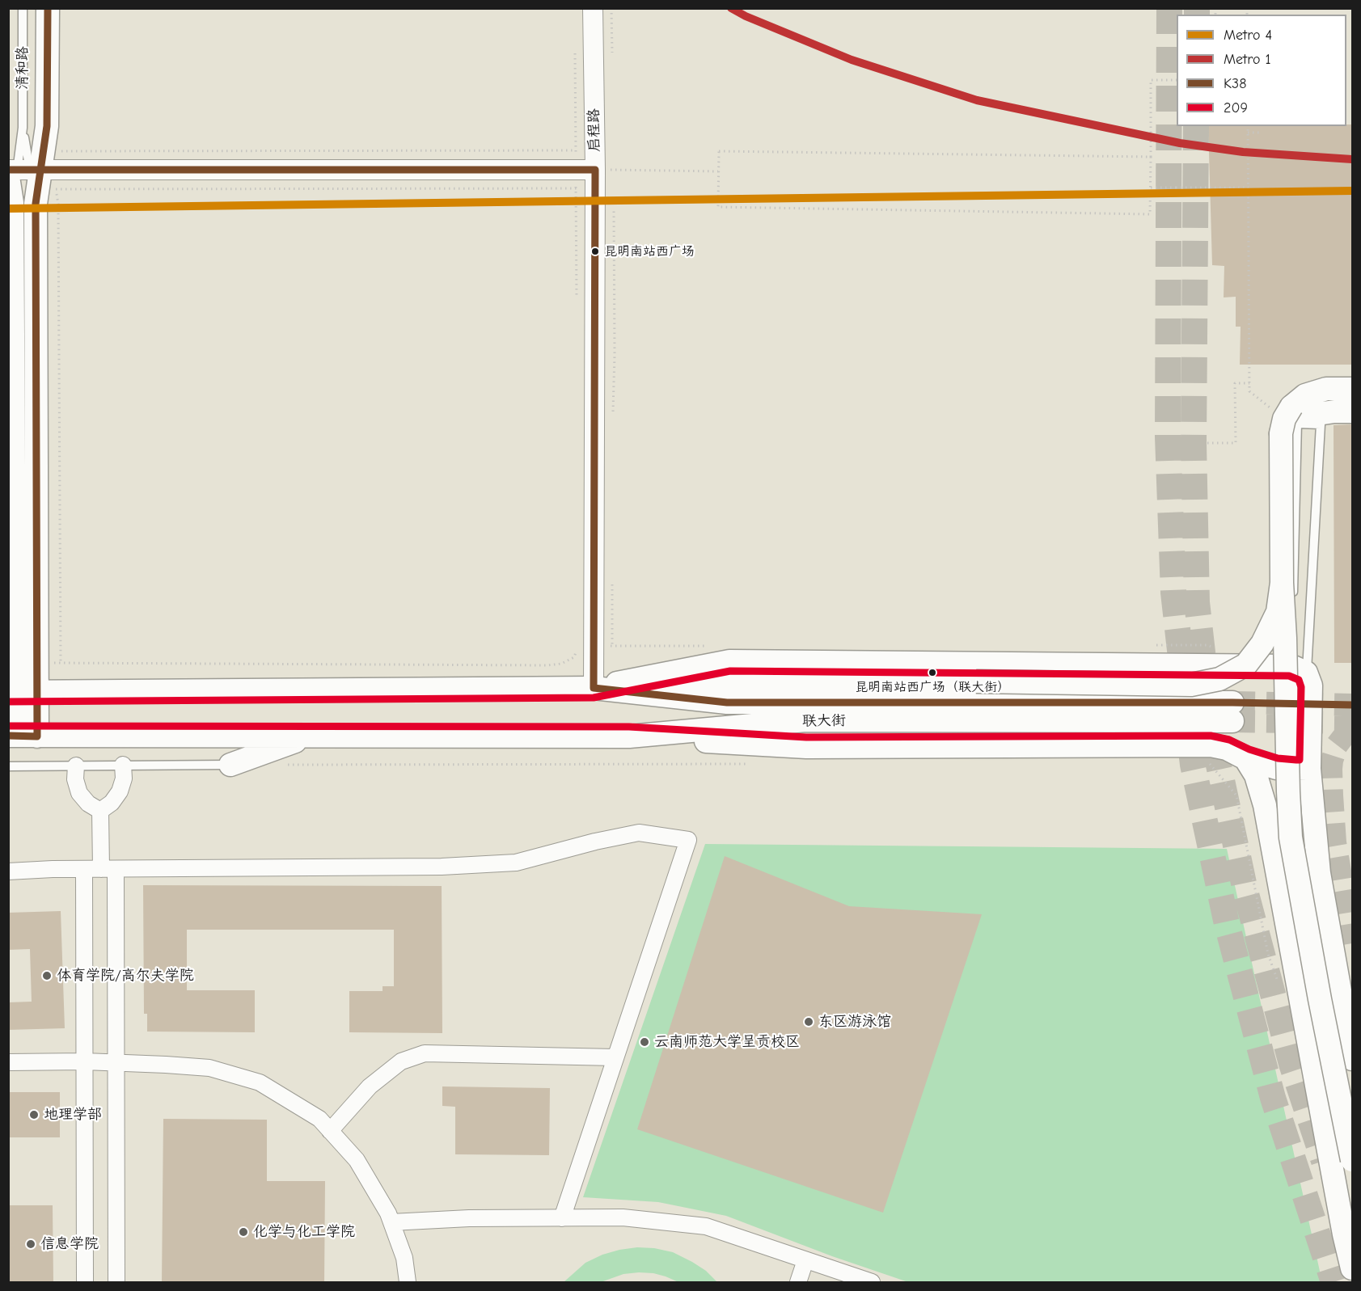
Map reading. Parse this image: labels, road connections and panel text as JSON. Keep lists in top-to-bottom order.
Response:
{
  "streets": {
    "main road": ["清和路", "联大街"],
    "street": ["启程路"]
  },
  "crossings": [
    ["清和路", "联大街"],
    ["启程路", "联大街"]
  ],
  "places": [
    "昆明南站西广场",
    "昆明南站西广场（联大街）",
    "体育学院/高尔夫学院",
    "东区游泳馆",
    "云南师范大学呈贡校区",
    "地理学部",
    "化学与化工学院",
    "信息学院"
  ],
  "lines": [
    "metro line 1",
    "transit line K38",
    "metro line 4",
    "transit line 209"
  ],
  "legend": [
    "Metro 4",
    "Metro 1",
    "K38",
    "209"
  ]
}
